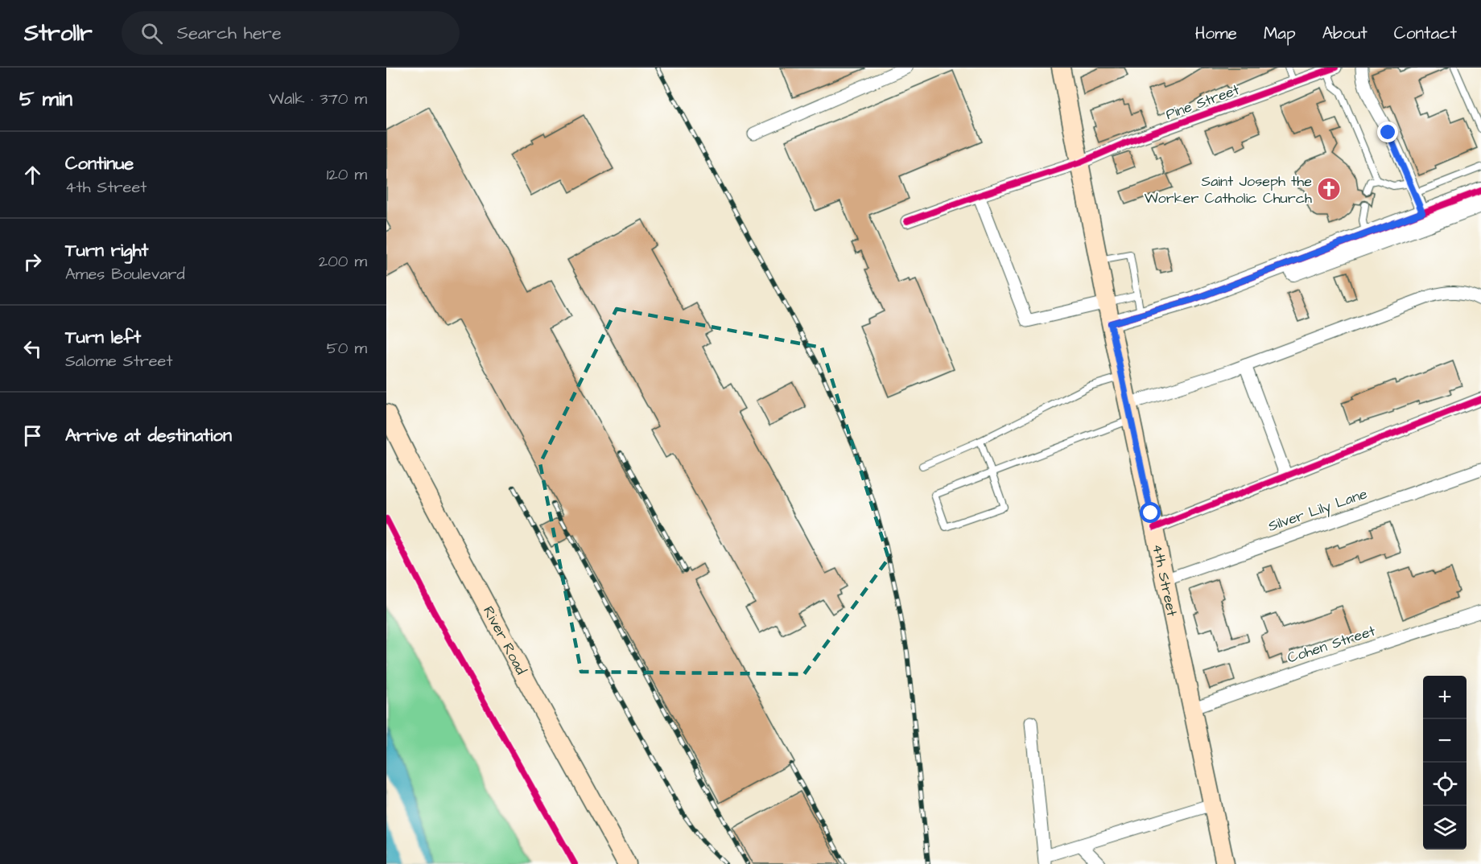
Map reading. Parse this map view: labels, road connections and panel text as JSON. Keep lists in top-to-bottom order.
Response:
{
  "streets": {
    "main road": ["4th Street", "River Road"],
    "street": ["Pine Street", "Silver Lily Lane", "Cohen Street"]
  },
  "crossings": [
    ["Pine Street", "4th Street"],
    ["Silver Lily Lane", "4th Street"],
    ["4th Street", "Cohen Street"]
  ],
  "places": {
    "church": ["Saint Joseph the Worker Catholic Church"]
  },
  "page": {
    "header": "Strollr",
    "search": "Search here",
    "nav": [
      "Home",
      "Map",
      "About",
      "Contact"
    ],
    "heading": ["5 min", "Walk · 370 m"],
    "list": [
      ["Continue", "4th Street", "120 m"],
      ["Turn right", "Ames Boulevard", "200 m"],
      ["Turn left", "Salome Street", "50 m"],
      "Arrive at destination"
    ],
    "map_buttons": ["+", "−"]
  }
}
